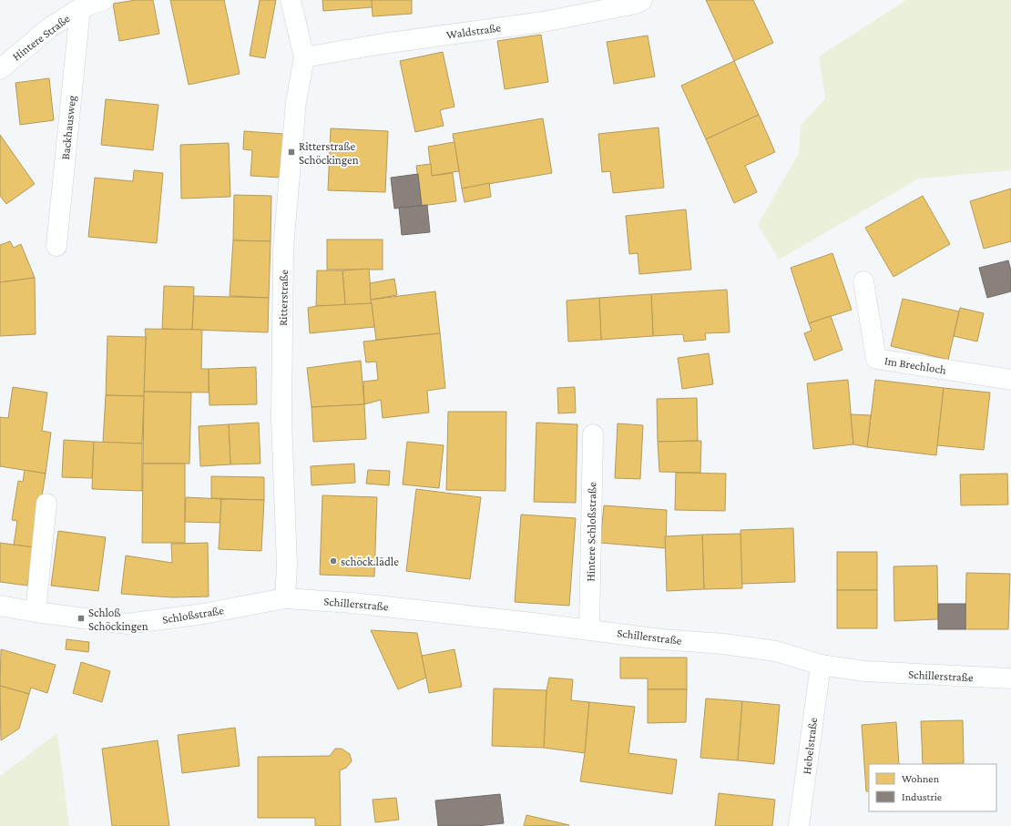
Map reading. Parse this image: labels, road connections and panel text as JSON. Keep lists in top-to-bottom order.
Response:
{
  "streets": {
    "street": [
      "Waldstraße",
      "Hintere Straße",
      "Backhausweg",
      "Ritterstraße",
      "Im Brechloch",
      "Hintere Schloßstraße",
      "Schillerstraße",
      "Schloßstraße",
      "Hebelstraße"
    ]
  },
  "crossings": [
    ["Waldstraße", "Ritterstraße"],
    ["Hintere Straße", "Backhausweg"],
    ["Ritterstraße", "Schillerstraße"],
    ["Ritterstraße", "Schloßstraße"],
    ["Hintere Schloßstraße", "Schillerstraße"],
    ["Schillerstraße", "Schloßstraße"],
    ["Schillerstraße", "Hebelstraße"]
  ],
  "places": {
    "transit": ["Ritterstraße Schöckingen", "Schloß Schöckingen"],
    "other": ["schöck.lädle"]
  },
  "legend": ["Wohnen", "Industrie"]
}
